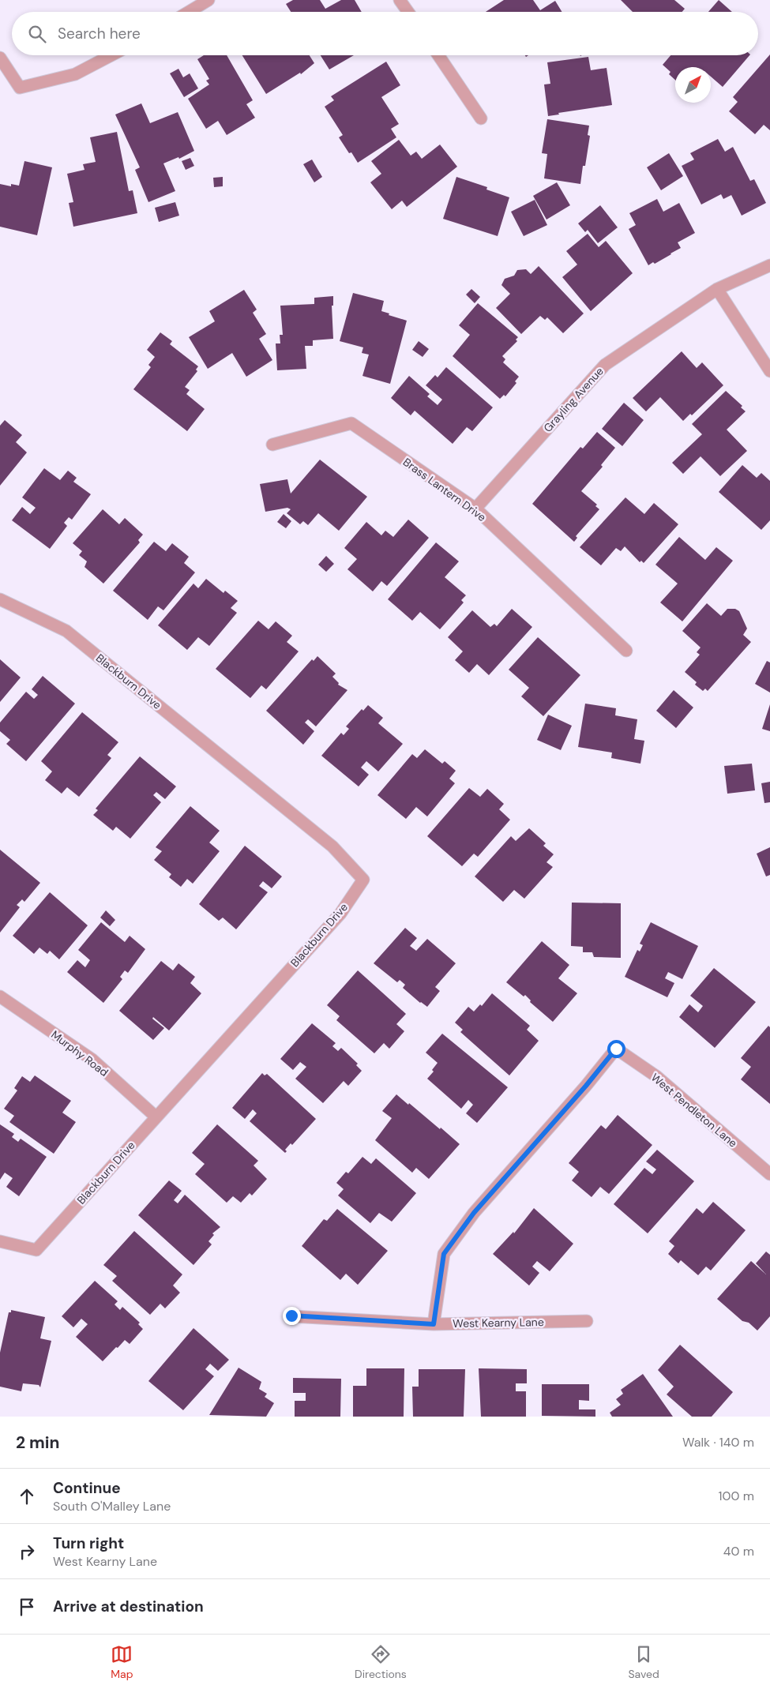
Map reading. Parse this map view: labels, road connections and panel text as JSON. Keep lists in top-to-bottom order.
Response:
{
  "streets": {
    "street": [
      "Grayling Avenue",
      "Brass Lantern Drive",
      "Blackburn Drive",
      "Murphy Road",
      "West Pendleton Lane",
      "West Kearny Lane"
    ]
  },
  "crossings": [
    ["Grayling Avenue", "Brass Lantern Drive"],
    ["Blackburn Drive", "Murphy Road"],
    ["West Pendleton Lane", "West Kearny Lane"]
  ],
  "north": "top right",
  "page": {
    "search": "Search here",
    "heading": ["2 min", "Walk · 140 m"],
    "list": [
      ["Continue", "South O'Malley Lane", "100 m"],
      ["Turn right", "West Kearny Lane", "40 m"],
      "Arrive at destination"
    ],
    "nav": ["Map", "Directions", "Saved"]
  }
}
